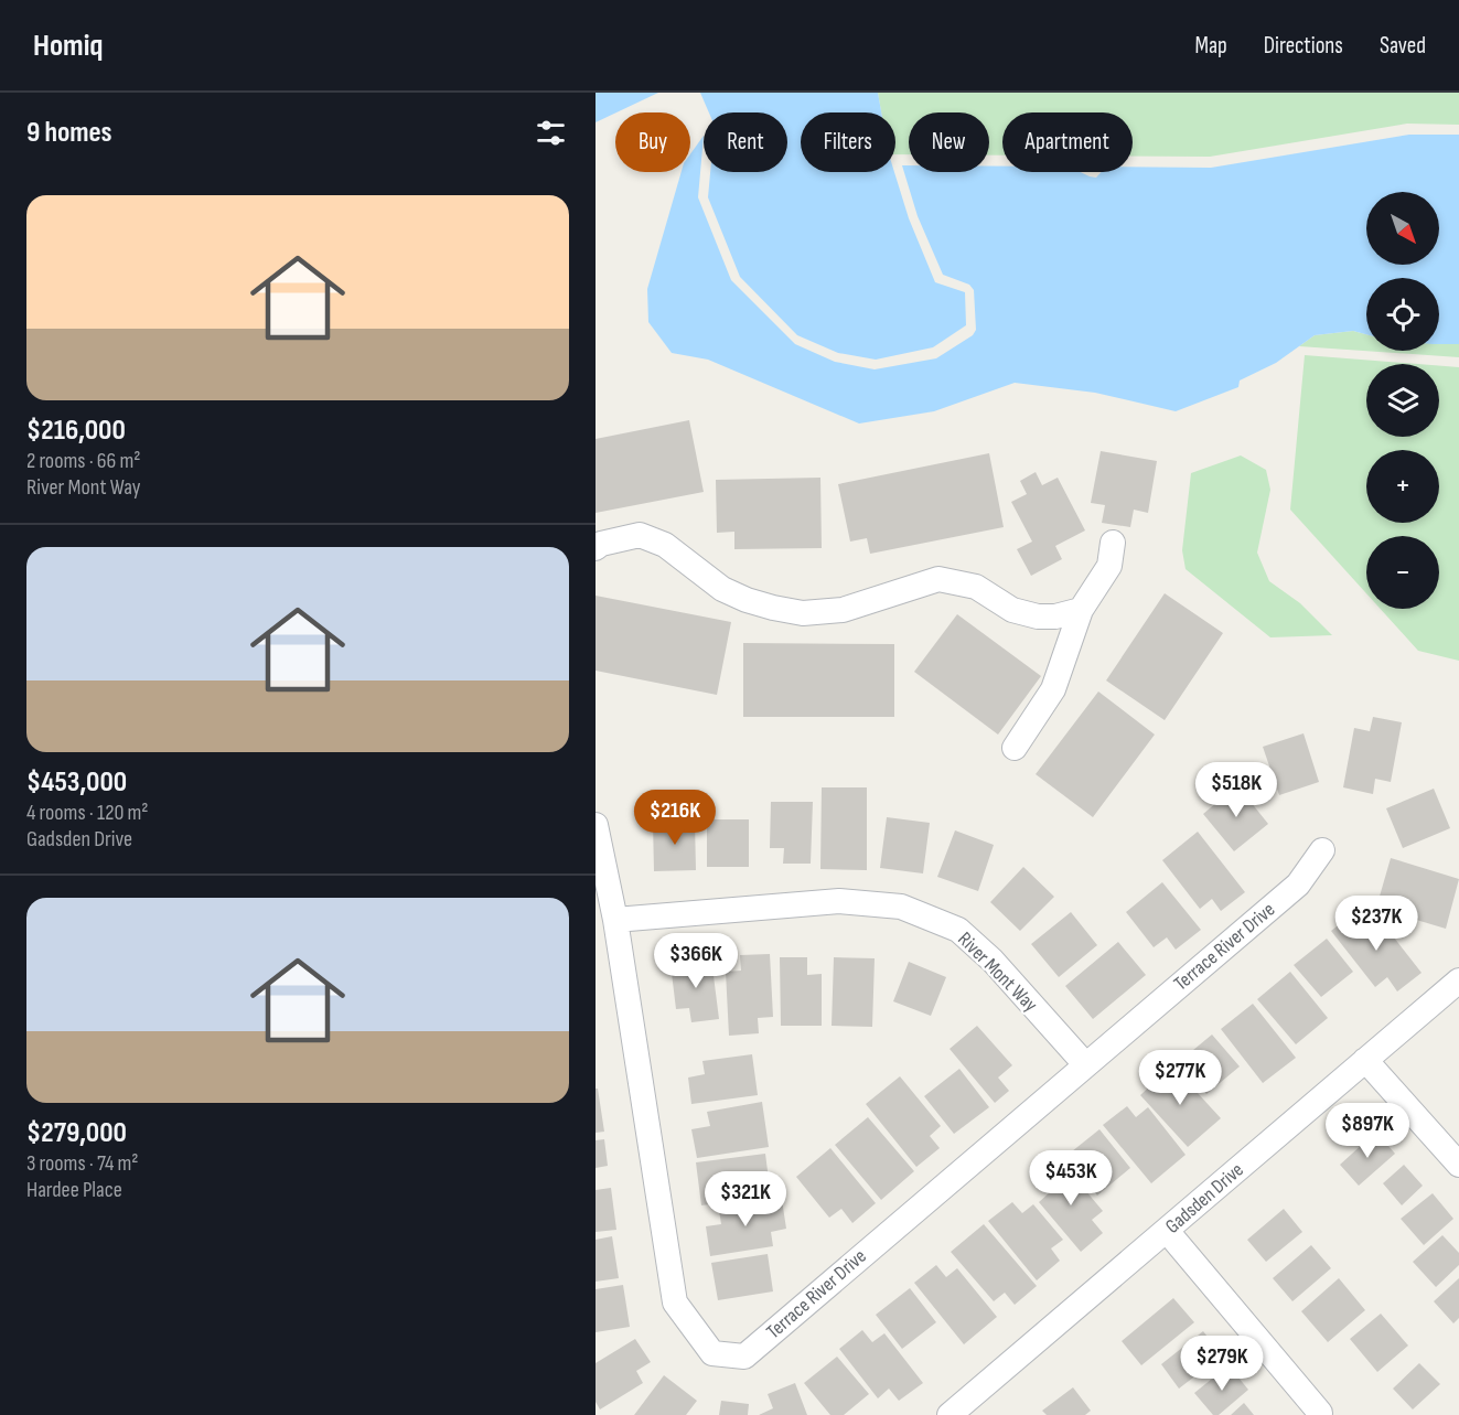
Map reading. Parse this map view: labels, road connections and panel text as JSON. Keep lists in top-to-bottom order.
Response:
{
  "streets": {
    "street": ["Terrace River Drive", "River Mont Way", "Gadsden Drive"]
  },
  "crossings": [
    ["Terrace River Drive", "River Mont Way"]
  ],
  "north": "bottom right",
  "page": {
    "header": "Homiq",
    "nav": ["Map", "Directions", "Saved"],
    "heading": "9 homes",
    "chip": [
      "Buy",
      "Rent",
      "Filters",
      "New",
      "Apartment"
    ],
    "list": [
      {
        "name": "$216,000",
        "note": "2 rooms · 66 m² · River Mont Way"
      },
      {
        "name": "$453,000",
        "note": "4 rooms · 120 m² · Gadsden Drive"
      },
      {
        "name": "$279,000",
        "note": "3 rooms · 74 m² · Hardee Place"
      }
    ],
    "map_buttons": ["+", "−"],
    "price": [
      "$518K",
      "$216K",
      "$237K",
      "$366K",
      "$277K",
      "$897K",
      "$453K",
      "$321K",
      "$279K"
    ]
  }
}
